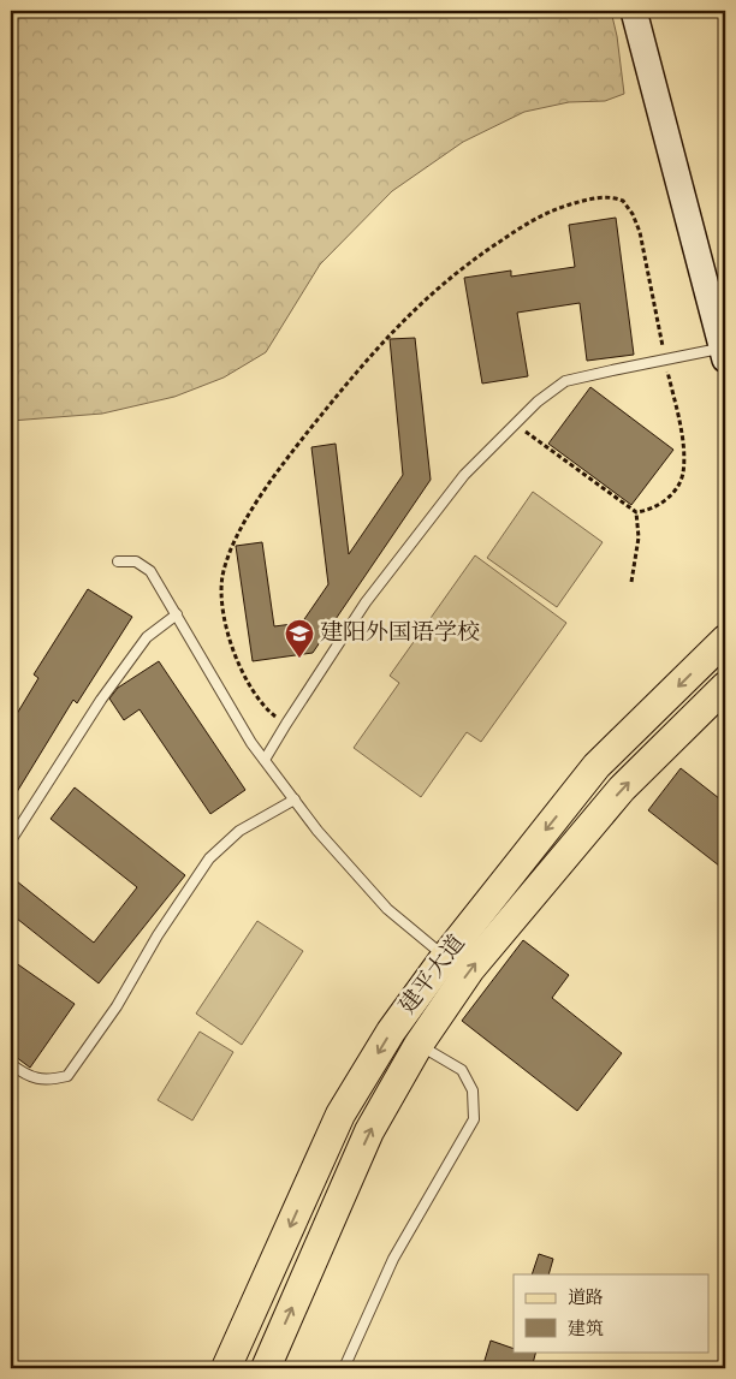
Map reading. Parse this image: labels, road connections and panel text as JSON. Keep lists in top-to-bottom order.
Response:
{
  "streets": {
    "main road": ["建平大道"]
  },
  "places": {
    "school or university": ["建阳外国语学校"]
  },
  "legend": ["道路", "建筑"]
}
